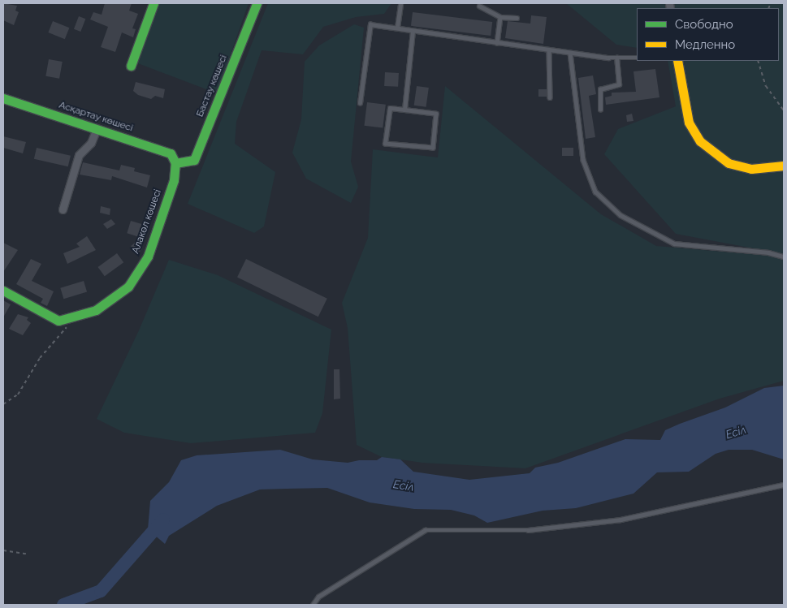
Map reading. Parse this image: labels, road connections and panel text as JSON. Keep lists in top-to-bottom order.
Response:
{
  "streets": {
    "street": ["Бастау көшесі", "Асқартау көшесі", "Алакөл көшесі"]
  },
  "crossings": [
    ["Бастау көшесі", "Асқартау көшесі"],
    ["Бастау көшесі", "Алакөл көшесі"],
    ["Асқартау көшесі", "Алакөл көшесі"]
  ],
  "water": ["Есіл"],
  "legend": ["Свободно", "Медленно"]
}
